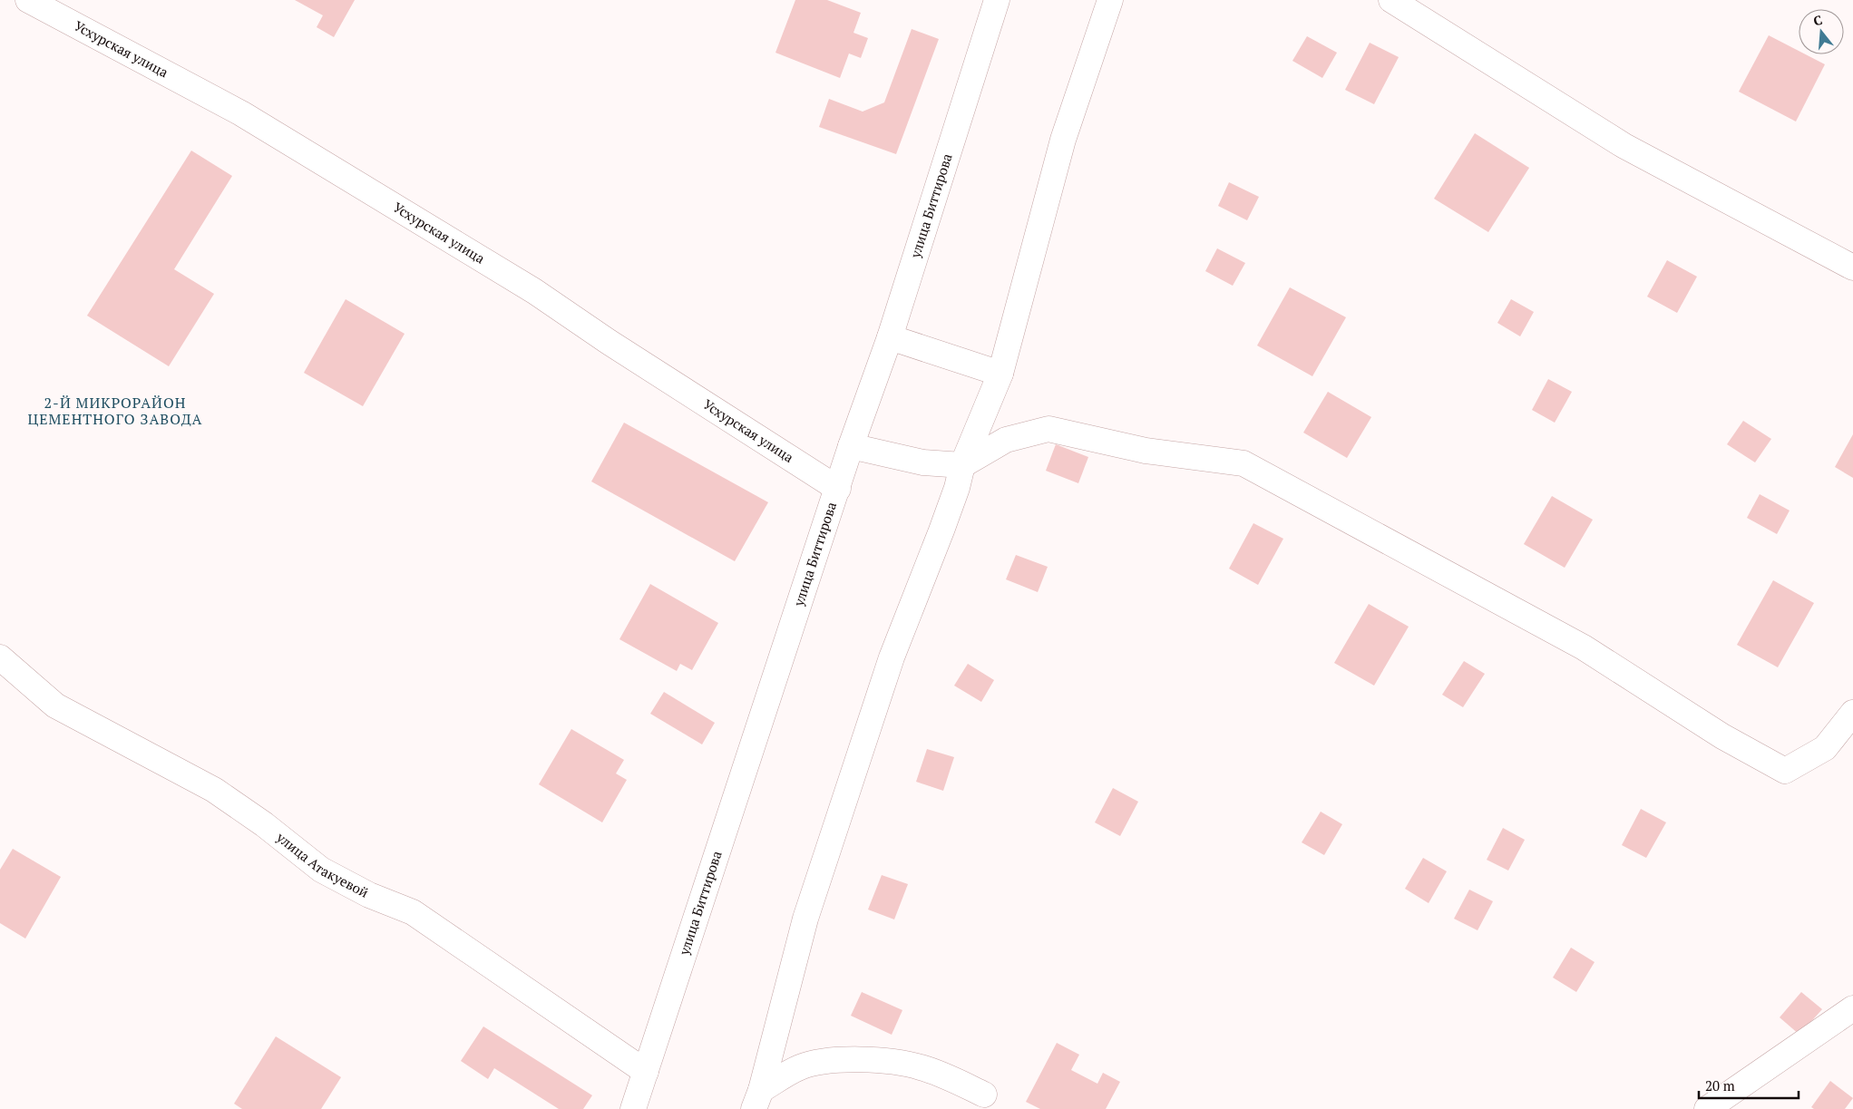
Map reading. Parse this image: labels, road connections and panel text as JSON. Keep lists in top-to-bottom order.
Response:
{
  "streets": {
    "street": ["Усхурская улица", "улица Биттирова", "улица Атакуевой"]
  },
  "crossings": [
    ["Усхурская улица", "улица Биттирова"],
    ["улица Биттирова", "улица Атакуевой"]
  ],
  "districts": ["2-Й МИКРОРАЙОН ЦЕМЕНТНОГО ЗАВОДА"],
  "scale_bar": "20 m",
  "north": "top"
}
